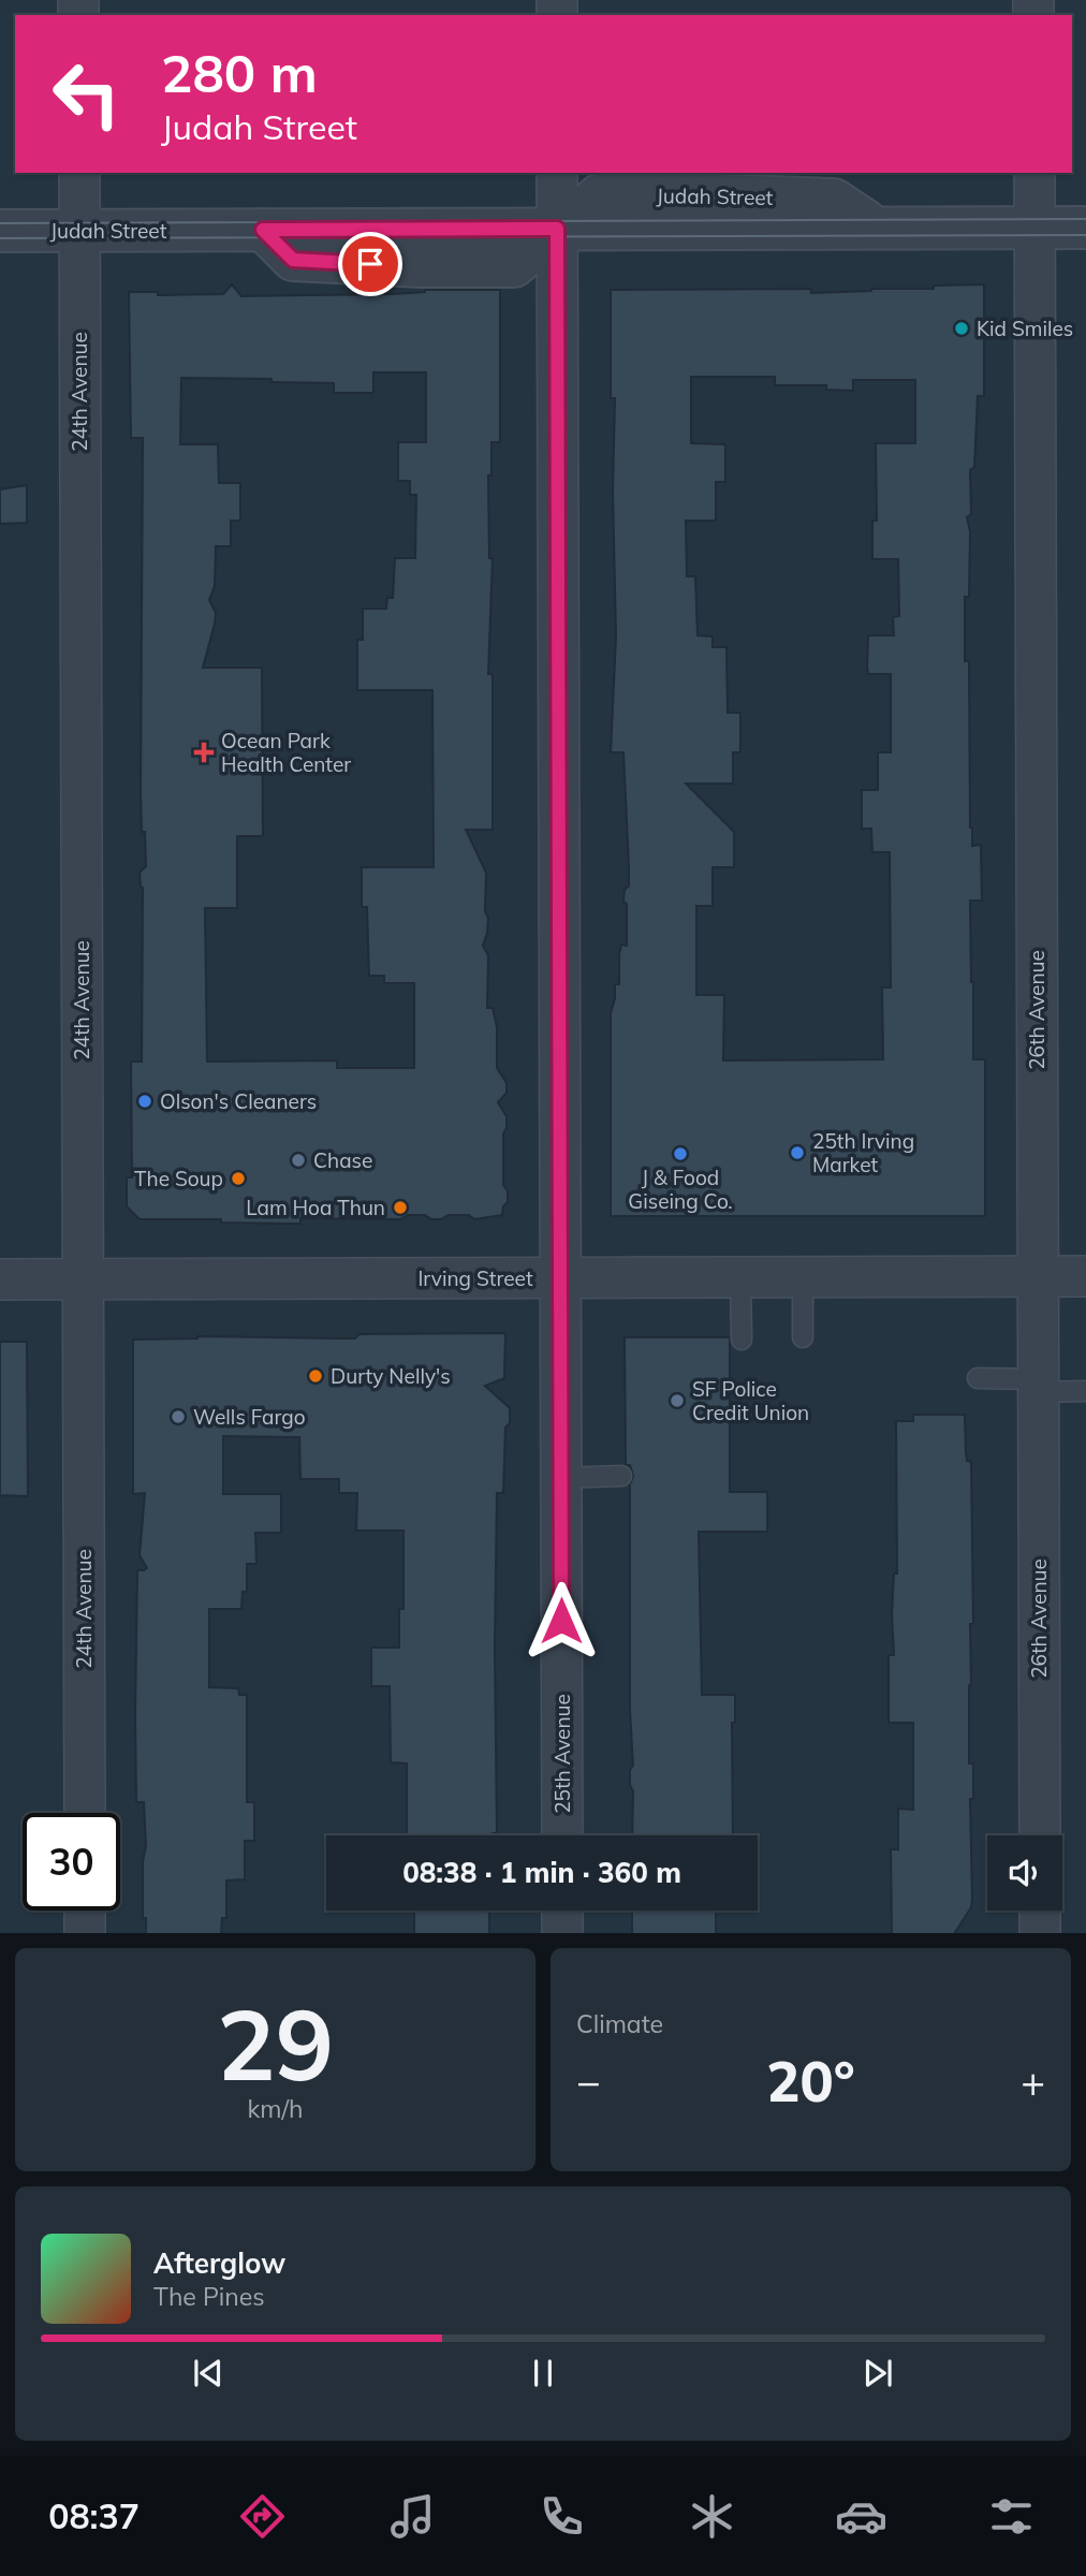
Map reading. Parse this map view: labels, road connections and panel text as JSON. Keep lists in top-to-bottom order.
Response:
{
  "streets": {
    "street": [
      "Judah Street",
      "24th Avenue",
      "26th Avenue",
      "Irving Street",
      "25th Avenue"
    ]
  },
  "crossings": [
    ["Judah Street", "24th Avenue"],
    ["Judah Street", "26th Avenue"],
    ["Judah Street", "25th Avenue"],
    ["24th Avenue", "Irving Street"],
    ["26th Avenue", "Irving Street"],
    ["Irving Street", "25th Avenue"]
  ],
  "places": {
    "other": [
      "Kid Smiles",
      "Olson's Cleaners",
      "25th Irving Market",
      "J & Food Giseing Co.",
      "Chase",
      "The Soup",
      "Lam Hoa Thun",
      "Durty Nelly's",
      "SF Police Credit Union",
      "Wells Fargo"
    ],
    "health": ["Ocean Park Health Center"]
  },
  "page": {
    "turn": ["280 m", "Judah Street"],
    "limit": "30",
    "trip": "08:38 · 1 min · 360 m",
    "tile": [
      ["29", "km/h"],
      "Climate"
    ],
    "heat": ["−", "20°", "+"],
    "song": ["Afterglow", "The Pines"],
    "tabs": "08:37"
  }
}
